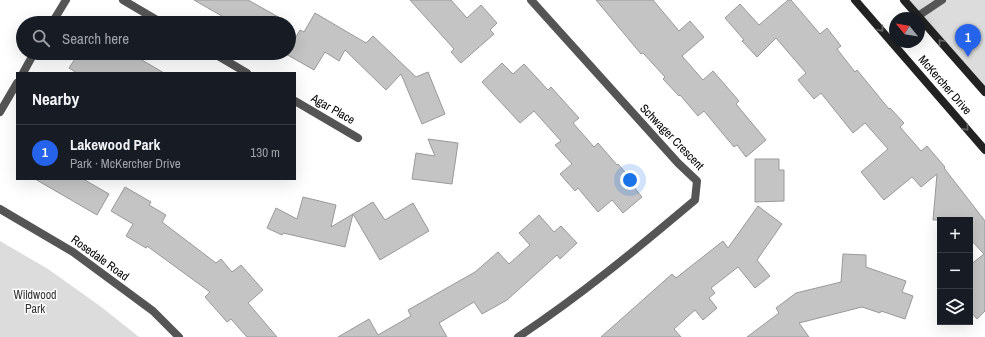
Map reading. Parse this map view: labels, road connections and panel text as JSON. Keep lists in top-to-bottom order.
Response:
{
  "streets": {
    "main road": ["McKercher Drive"],
    "street": ["Agar Place", "Schwager Crescent", "Rosedale Road"]
  },
  "parks": ["Wildwood Park"],
  "north": "top left",
  "page": {
    "search": "Search here",
    "pins": "1",
    "heading": "Nearby",
    "list": [
      {
        "mark": "1",
        "name": "Lakewood Park",
        "note": "Park · McKercher Drive",
        "value": "130 m"
      }
    ],
    "map_buttons": ["+", "−"]
  }
}
